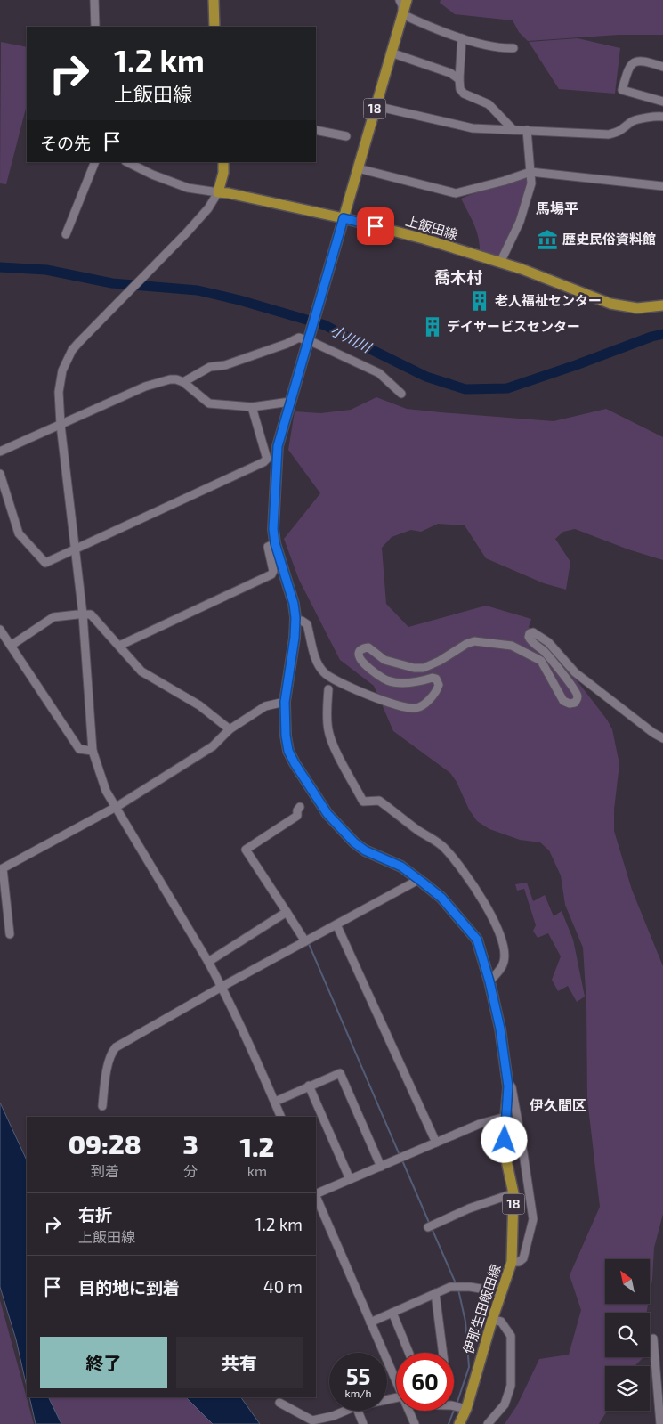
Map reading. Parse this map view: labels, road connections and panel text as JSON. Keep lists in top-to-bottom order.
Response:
{
  "streets": {
    "main road": ["18", "上飯田線", "伊那生田飯田線"]
  },
  "crossings": [
    ["上飯田線", "伊那生田飯田線"]
  ],
  "districts": ["馬場平", "喬木村", "伊久間区"],
  "water": ["小川川"],
  "places": {
    "museum": ["歴史民俗資料館"],
    "building": ["老人福祉センター", "デイサービスセンター"]
  },
  "north": "top left",
  "page": {
    "turn": ["1.2 km", "上飯田線"],
    "then": "その先",
    "eta": [
      "09:28",
      "到着",
      "3",
      "分",
      "1.2",
      "km"
    ],
    "list": [
      {
        "name": "右折",
        "note": "上飯田線",
        "value": "1.2 km"
      },
      {
        "name": "目的地に到着",
        "value": "40 m"
      }
    ],
    "buttons": ["終了", "共有"],
    "speed": "55 km/h",
    "limit": "60"
  }
}
